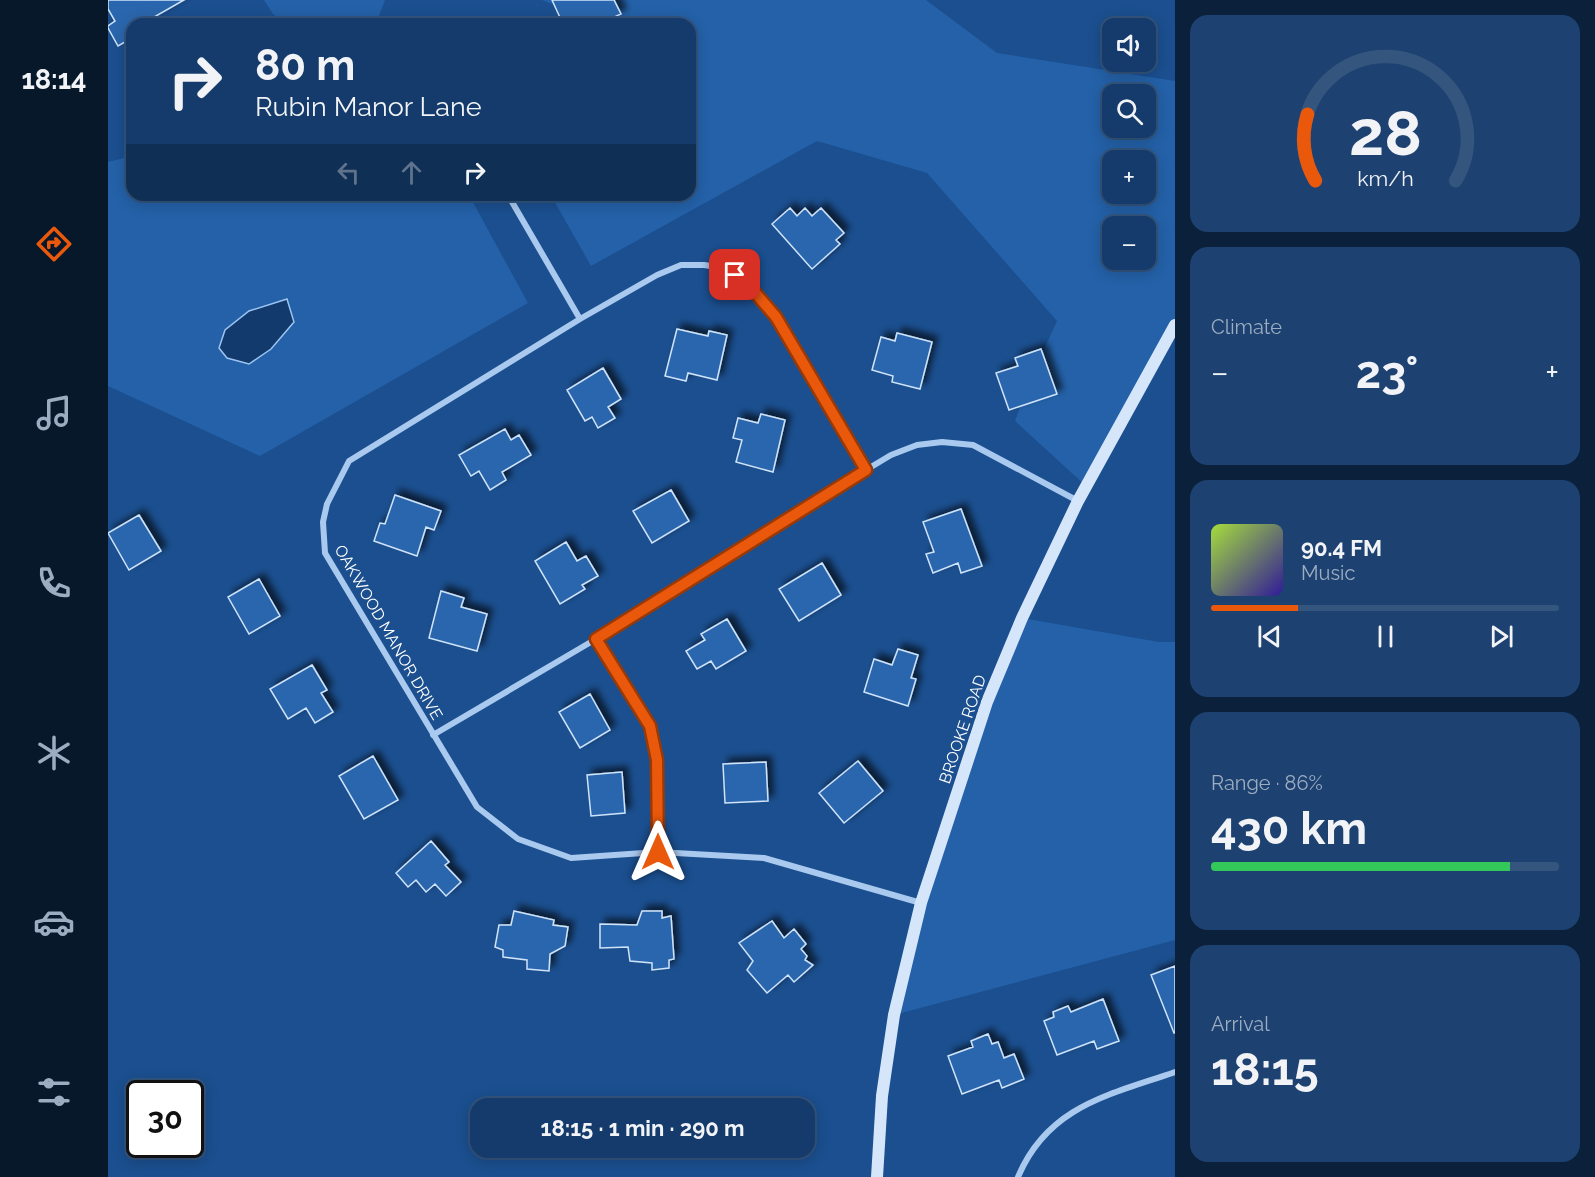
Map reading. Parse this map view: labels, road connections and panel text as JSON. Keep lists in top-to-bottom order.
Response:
{
  "streets": {
    "street": ["OAKWOOD MANOR DRIVE", "BROOKE ROAD"]
  },
  "crossings": [
    ["OAKWOOD MANOR DRIVE", "BROOKE ROAD"]
  ],
  "page": {
    "tabs": "18:14",
    "map_buttons": ["+", "−"],
    "turn": ["80 m", "Rubin Manor Lane"],
    "tile": [
      "Climate",
      ["Range · 86%", "430 km"],
      ["Arrival", "18:15"]
    ],
    "heat": ["−", "23°", "+"],
    "song": ["90.4 FM", "Music"],
    "limit": "30",
    "trip": "18:15 · 1 min · 290 m",
    "gauge": ["28", "km/h"]
  }
}
